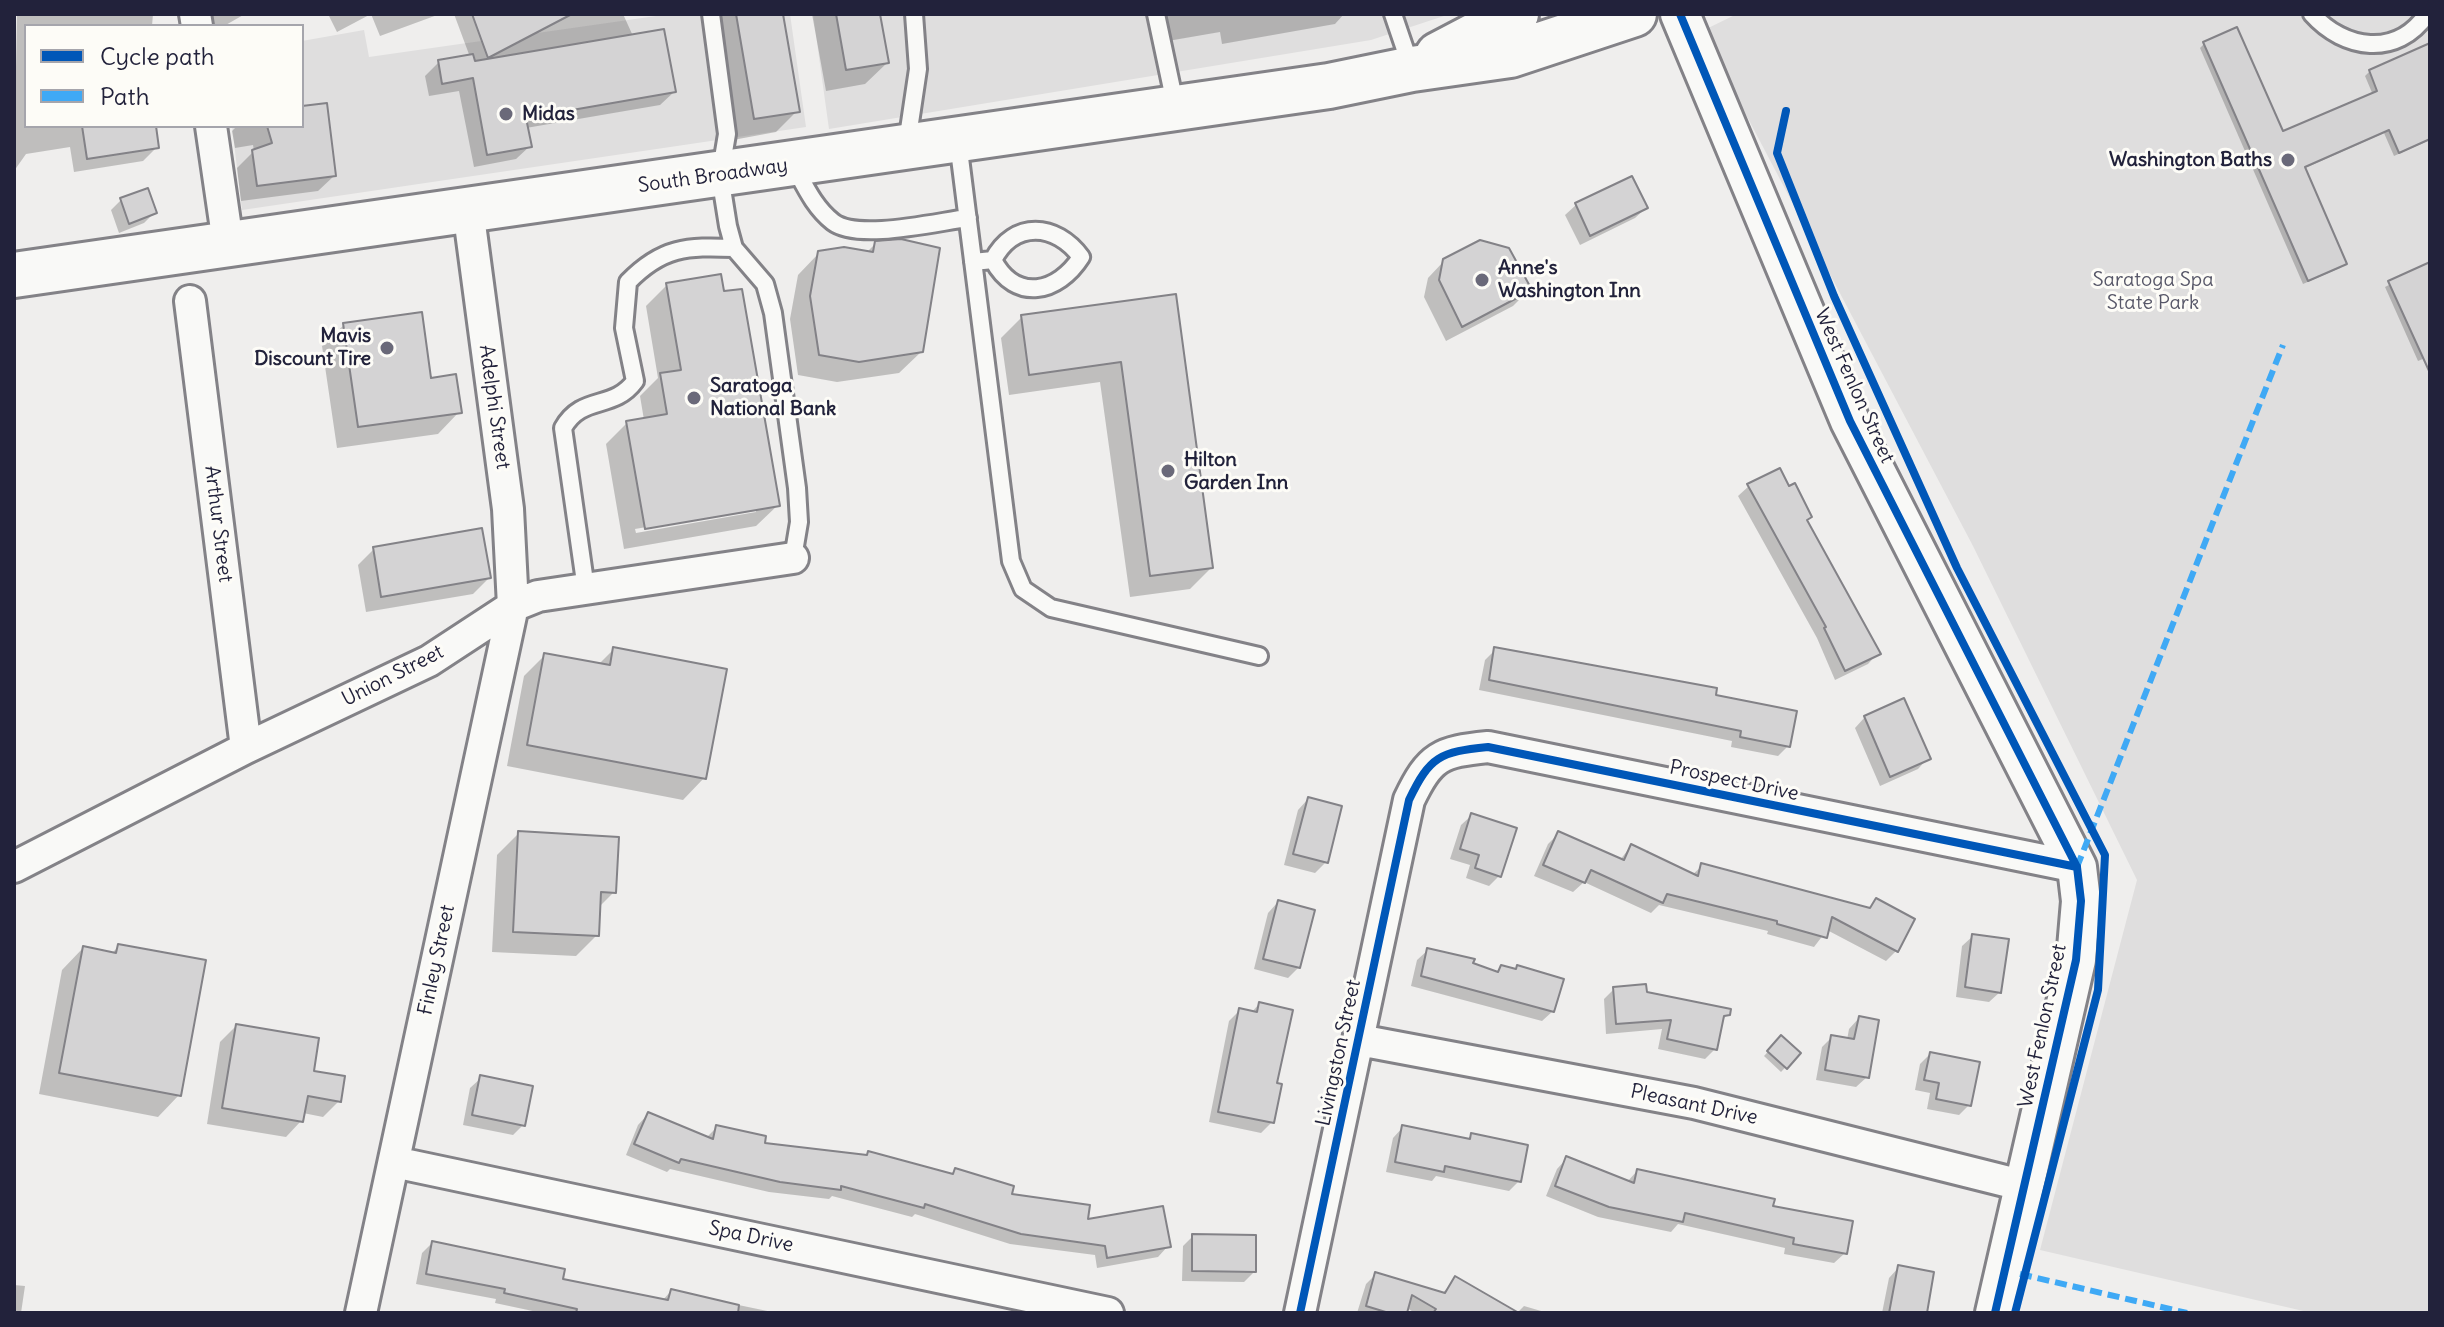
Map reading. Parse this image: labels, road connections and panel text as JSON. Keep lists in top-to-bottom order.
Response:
{
  "streets": {
    "main road": ["South Broadway"],
    "street": [
      "West Fenlon Street",
      "Adelphi Street",
      "Arthur Street",
      "Union Street",
      "Prospect Drive",
      "Finley Street",
      "Livingston Street",
      "Pleasant Drive",
      "Spa Drive"
    ]
  },
  "crossings": [
    ["South Broadway", "Adelphi Street"],
    ["West Fenlon Street", "Prospect Drive"],
    ["West Fenlon Street", "Pleasant Drive"],
    ["Adelphi Street", "Union Street"],
    ["Adelphi Street", "Finley Street"],
    ["Arthur Street", "Union Street"],
    ["Union Street", "Finley Street"],
    ["Prospect Drive", "Livingston Street"],
    ["Finley Street", "Spa Drive"],
    ["Livingston Street", "Pleasant Drive"]
  ],
  "parks": ["Saratoga Spa State Park"],
  "places": [
    "Midas",
    "Washington Baths",
    "Anne's Washington Inn",
    "Mavis Discount Tire",
    "Saratoga National Bank",
    "Hilton Garden Inn"
  ],
  "legend": ["Cycle path", "Path"]
}
